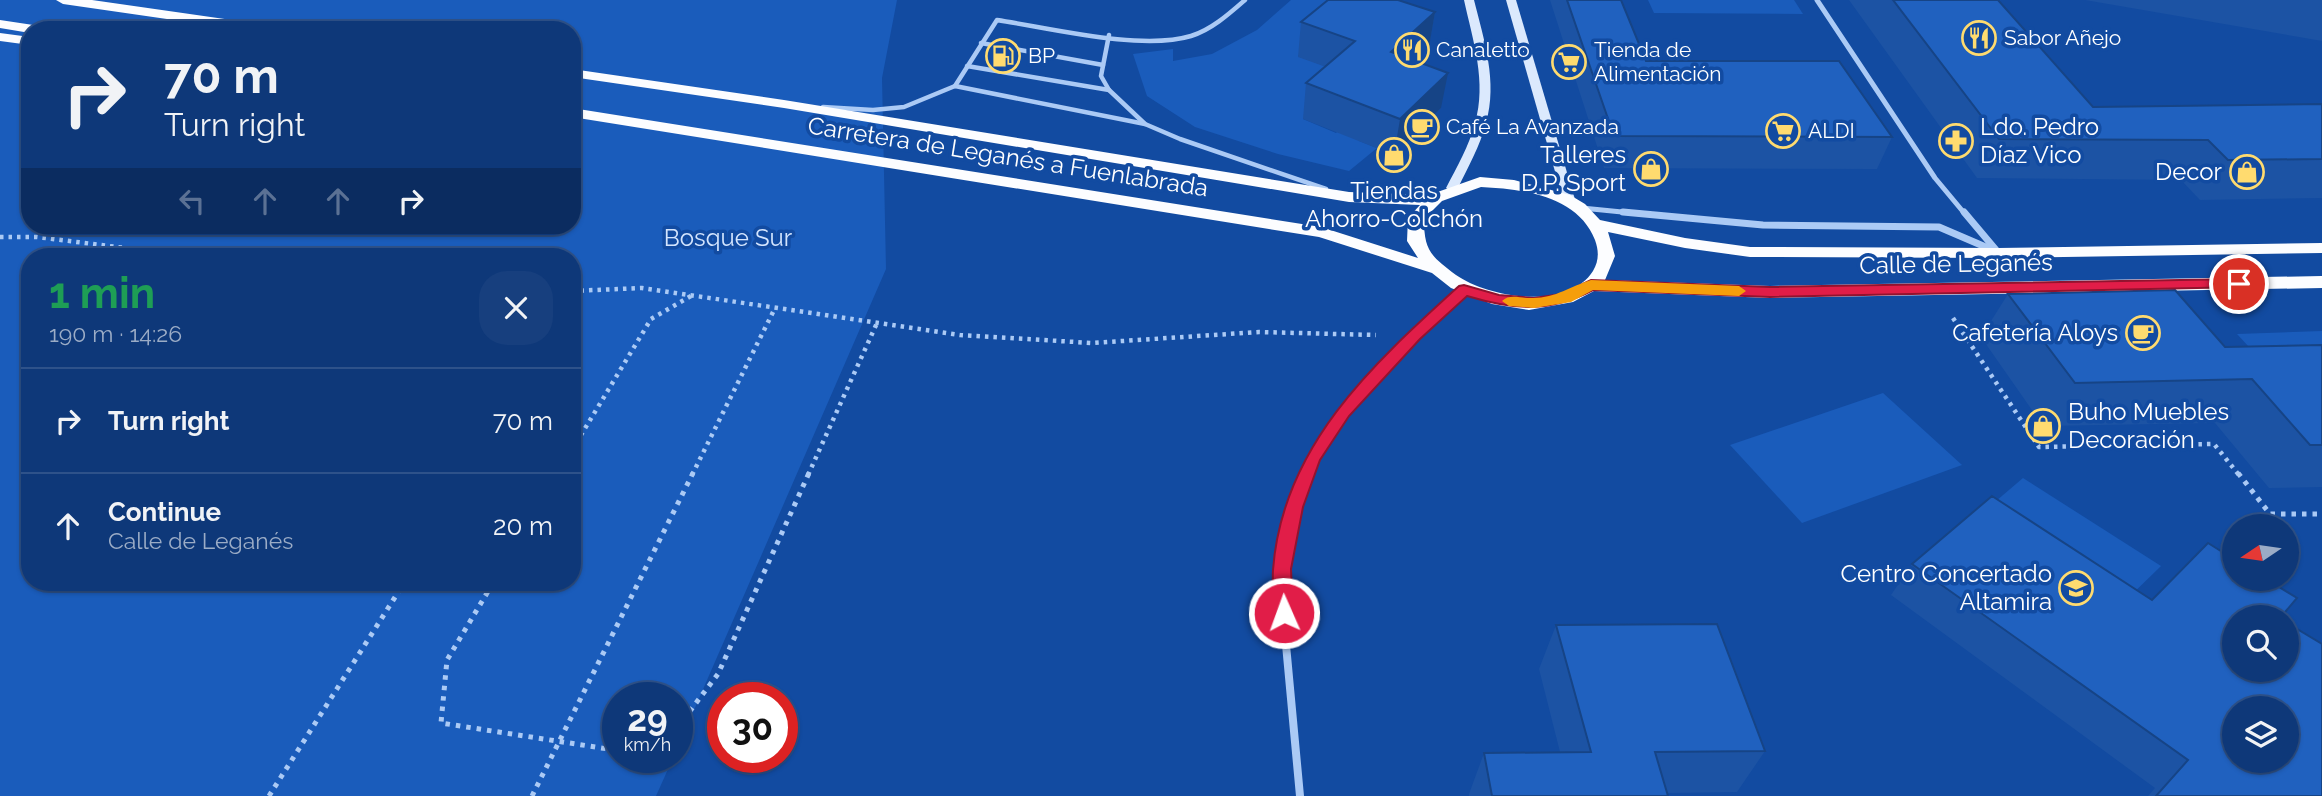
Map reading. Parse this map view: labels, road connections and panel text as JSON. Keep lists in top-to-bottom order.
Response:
{
  "streets": {
    "highway": ["Carretera de Leganés a Fuenlabrada", "Calle de Leganés"]
  },
  "crossings": [
    ["Carretera de Leganés a Fuenlabrada", "Calle de Leganés"]
  ],
  "parks": ["Bosque Sur"],
  "places": {
    "restaurant": ["Sabor Añejo", "Canaletto"],
    "fuel station": ["BP"],
    "supermarket": ["Tienda de Alimentación", "ALDI"],
    "cafe": ["Café La Avanzada", "Cafetería Aloys"],
    "pharmacy": ["Ldo. Pedro Díaz Vico"],
    "shop": [
      "Tiendas Ahorro-Colchón",
      "Talleres D.P. Sport",
      "Decor",
      "Buho Muebles Decoración"
    ],
    "school or university": ["Centro Concertado Altamira"]
  },
  "north": "left",
  "page": {
    "turn": ["70 m", "Turn right"],
    "heading": ["1 min", "190 m · 14:26"],
    "list": [
      {
        "name": "Turn right",
        "value": "70 m"
      },
      {
        "name": "Continue",
        "note": "Calle de Leganés",
        "value": "20 m"
      }
    ],
    "speed": "29 km/h",
    "limit": "30"
  }
}
